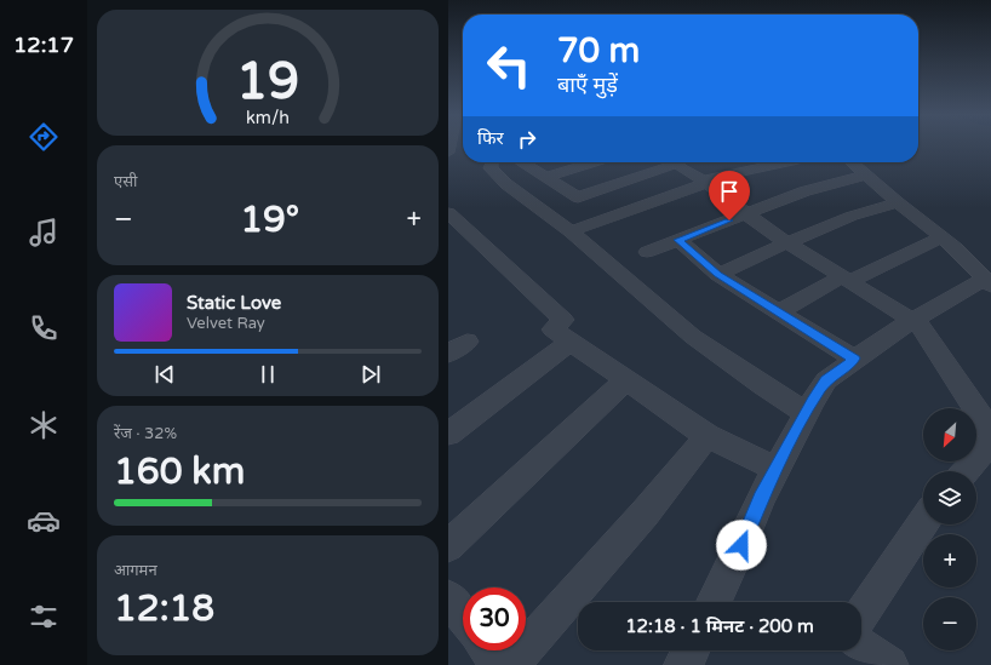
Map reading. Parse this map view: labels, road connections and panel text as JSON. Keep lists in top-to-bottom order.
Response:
{
  "north": "bottom left",
  "page": {
    "tabs": "12:17",
    "turn": ["70 m", "बाएँ मुड़ें"],
    "then": "फिर",
    "tile": [
      "एसी",
      ["रेंज · 32%", "160 km"],
      ["आगमन", "12:18"]
    ],
    "heat": ["−", "19°", "+"],
    "song": ["Static Love", "Velvet Ray"],
    "map_buttons": ["+", "−"],
    "limit": "30",
    "trip": "12:18 · 1 मिनट · 200 m",
    "gauge": ["19", "km/h"]
  }
}
